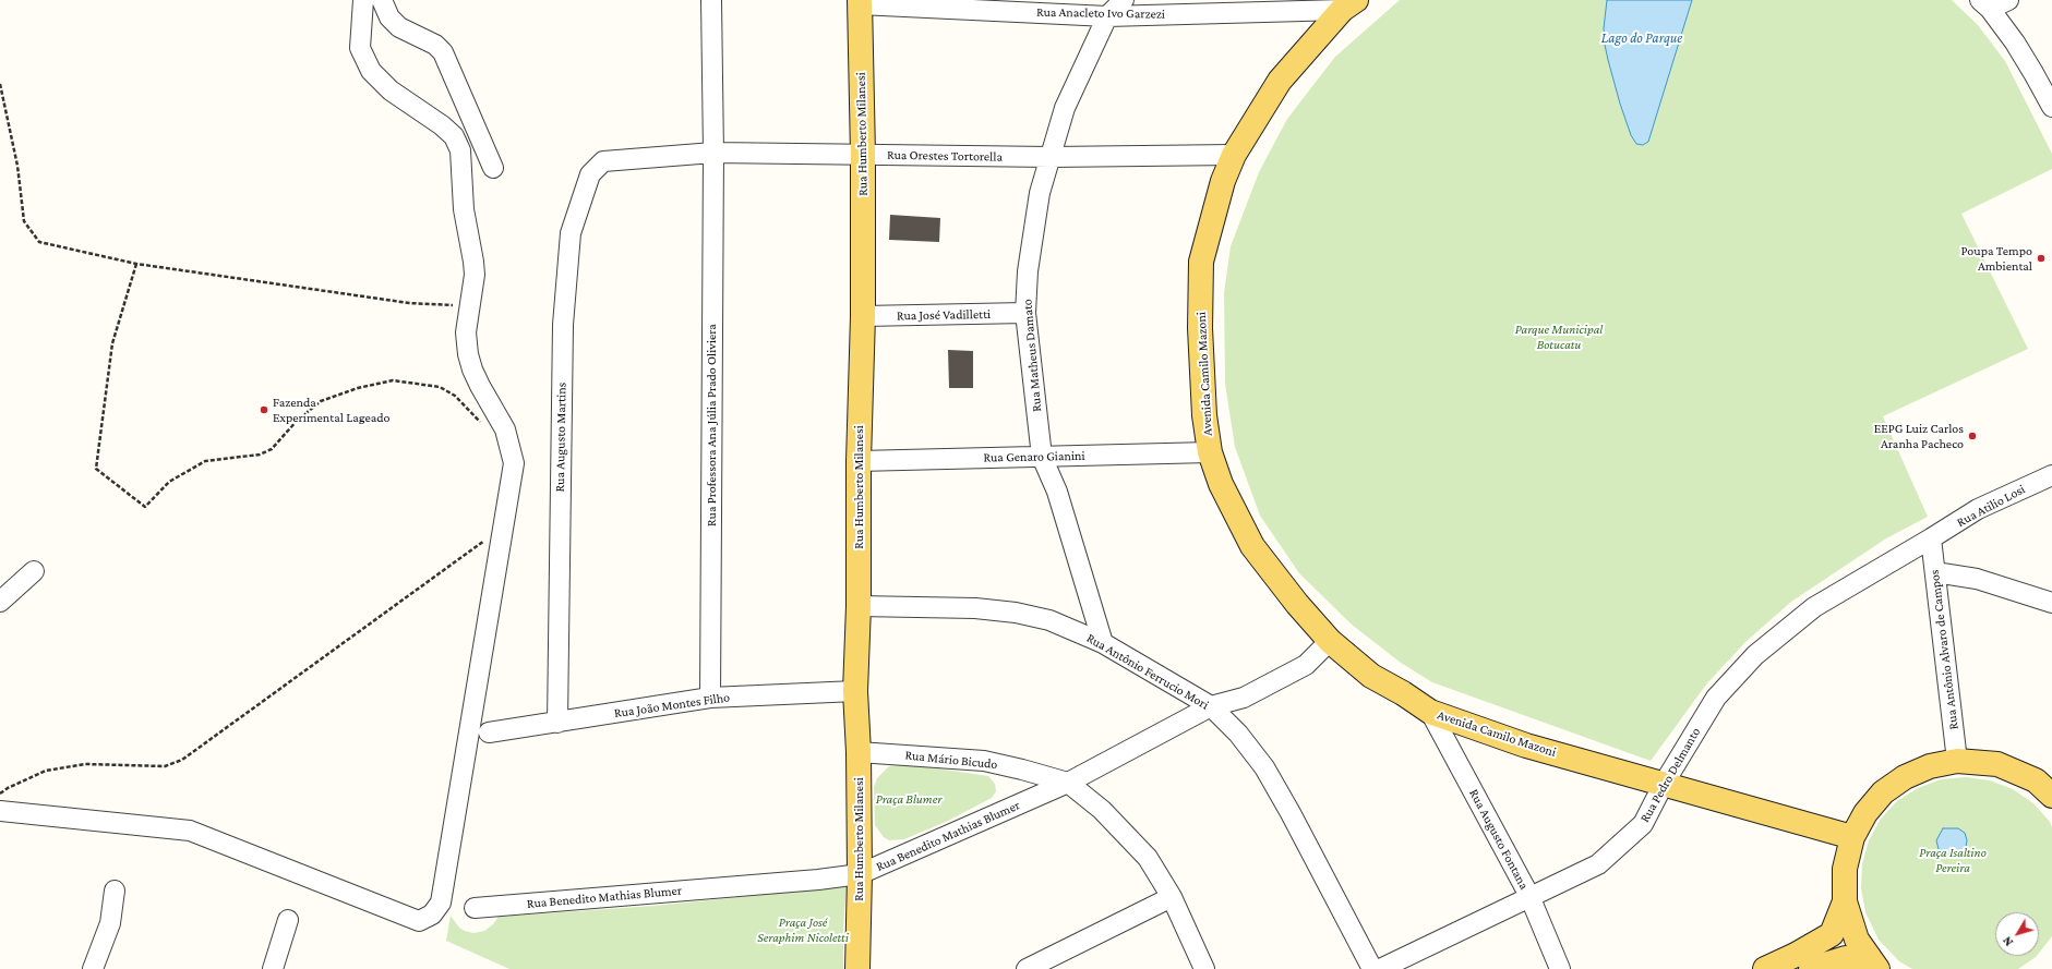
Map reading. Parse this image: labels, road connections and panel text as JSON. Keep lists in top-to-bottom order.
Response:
{
  "streets": {
    "main road": ["Rua Humberto Milanesi", "Avenida Camilo Mazoni"],
    "street": [
      "Rua Anacleto Ivo Garzezi",
      "Rua Orestes Tortorella",
      "Rua José Vadilletti",
      "Rua Matheus Damato",
      "Rua Professora Ana Júlia Prado Oliviera",
      "Rua Augusto Martins",
      "Rua Genaro Gianini",
      "Rua Atilio Losi",
      "Rua Antônio Alvaro de Campos",
      "Rua Antônio Ferrucio Mori",
      "Rua João Montes Filho",
      "Rua Mário Bicudo",
      "Rua Pedro Delmanto",
      "Rua Benedito Mathias Blumer",
      "Rua Augusto Fontana"
    ]
  },
  "crossings": [
    ["Rua Anacleto Ivo Garzezi", "Rua Humberto Milanesi"],
    ["Rua Anacleto Ivo Garzezi", "Rua Matheus Damato"],
    ["Rua Anacleto Ivo Garzezi", "Avenida Camilo Mazoni"],
    ["Rua Humberto Milanesi", "Rua Orestes Tortorella"],
    ["Rua Humberto Milanesi", "Rua José Vadilletti"],
    ["Rua Humberto Milanesi", "Rua Genaro Gianini"],
    ["Rua Humberto Milanesi", "Rua Antônio Ferrucio Mori"],
    ["Rua Humberto Milanesi", "Rua João Montes Filho"],
    ["Rua Humberto Milanesi", "Rua Mário Bicudo"],
    ["Rua Humberto Milanesi", "Rua Benedito Mathias Blumer"],
    ["Rua Orestes Tortorella", "Rua Matheus Damato"],
    ["Rua Orestes Tortorella", "Avenida Camilo Mazoni"],
    ["Rua Orestes Tortorella", "Rua Professora Ana Júlia Prado Oliviera"],
    ["Rua Orestes Tortorella", "Rua Augusto Martins"],
    ["Rua José Vadilletti", "Rua Matheus Damato"],
    ["Rua Matheus Damato", "Rua Genaro Gianini"],
    ["Rua Matheus Damato", "Rua Antônio Ferrucio Mori"],
    ["Avenida Camilo Mazoni", "Rua Genaro Gianini"],
    ["Avenida Camilo Mazoni", "Rua Pedro Delmanto"],
    ["Avenida Camilo Mazoni", "Rua Benedito Mathias Blumer"],
    ["Avenida Camilo Mazoni", "Rua Augusto Fontana"],
    ["Rua Professora Ana Júlia Prado Oliviera", "Rua João Montes Filho"],
    ["Rua Augusto Martins", "Rua João Montes Filho"],
    ["Rua Atilio Losi", "Rua Antônio Alvaro de Campos"],
    ["Rua Atilio Losi", "Rua Pedro Delmanto"],
    ["Rua Antônio Alvaro de Campos", "Rua Pedro Delmanto"],
    ["Rua Antônio Ferrucio Mori", "Rua Benedito Mathias Blumer"],
    ["Rua Mário Bicudo", "Rua Benedito Mathias Blumer"],
    ["Rua Pedro Delmanto", "Rua Augusto Fontana"]
  ],
  "water": ["Lago do Parque"],
  "parks": [
    "Parque Municipal Botucatu",
    "Praça Blumer",
    "Praça Isaltino Pereira",
    "Praça José Seraphim Nicoletti"
  ],
  "places": ["Poupa Tempo Ambiental", "Fazenda Experimental Lageado", "EEPG Luiz Carlos Aranha Pacheco"],
  "north": "bottom left"
}
